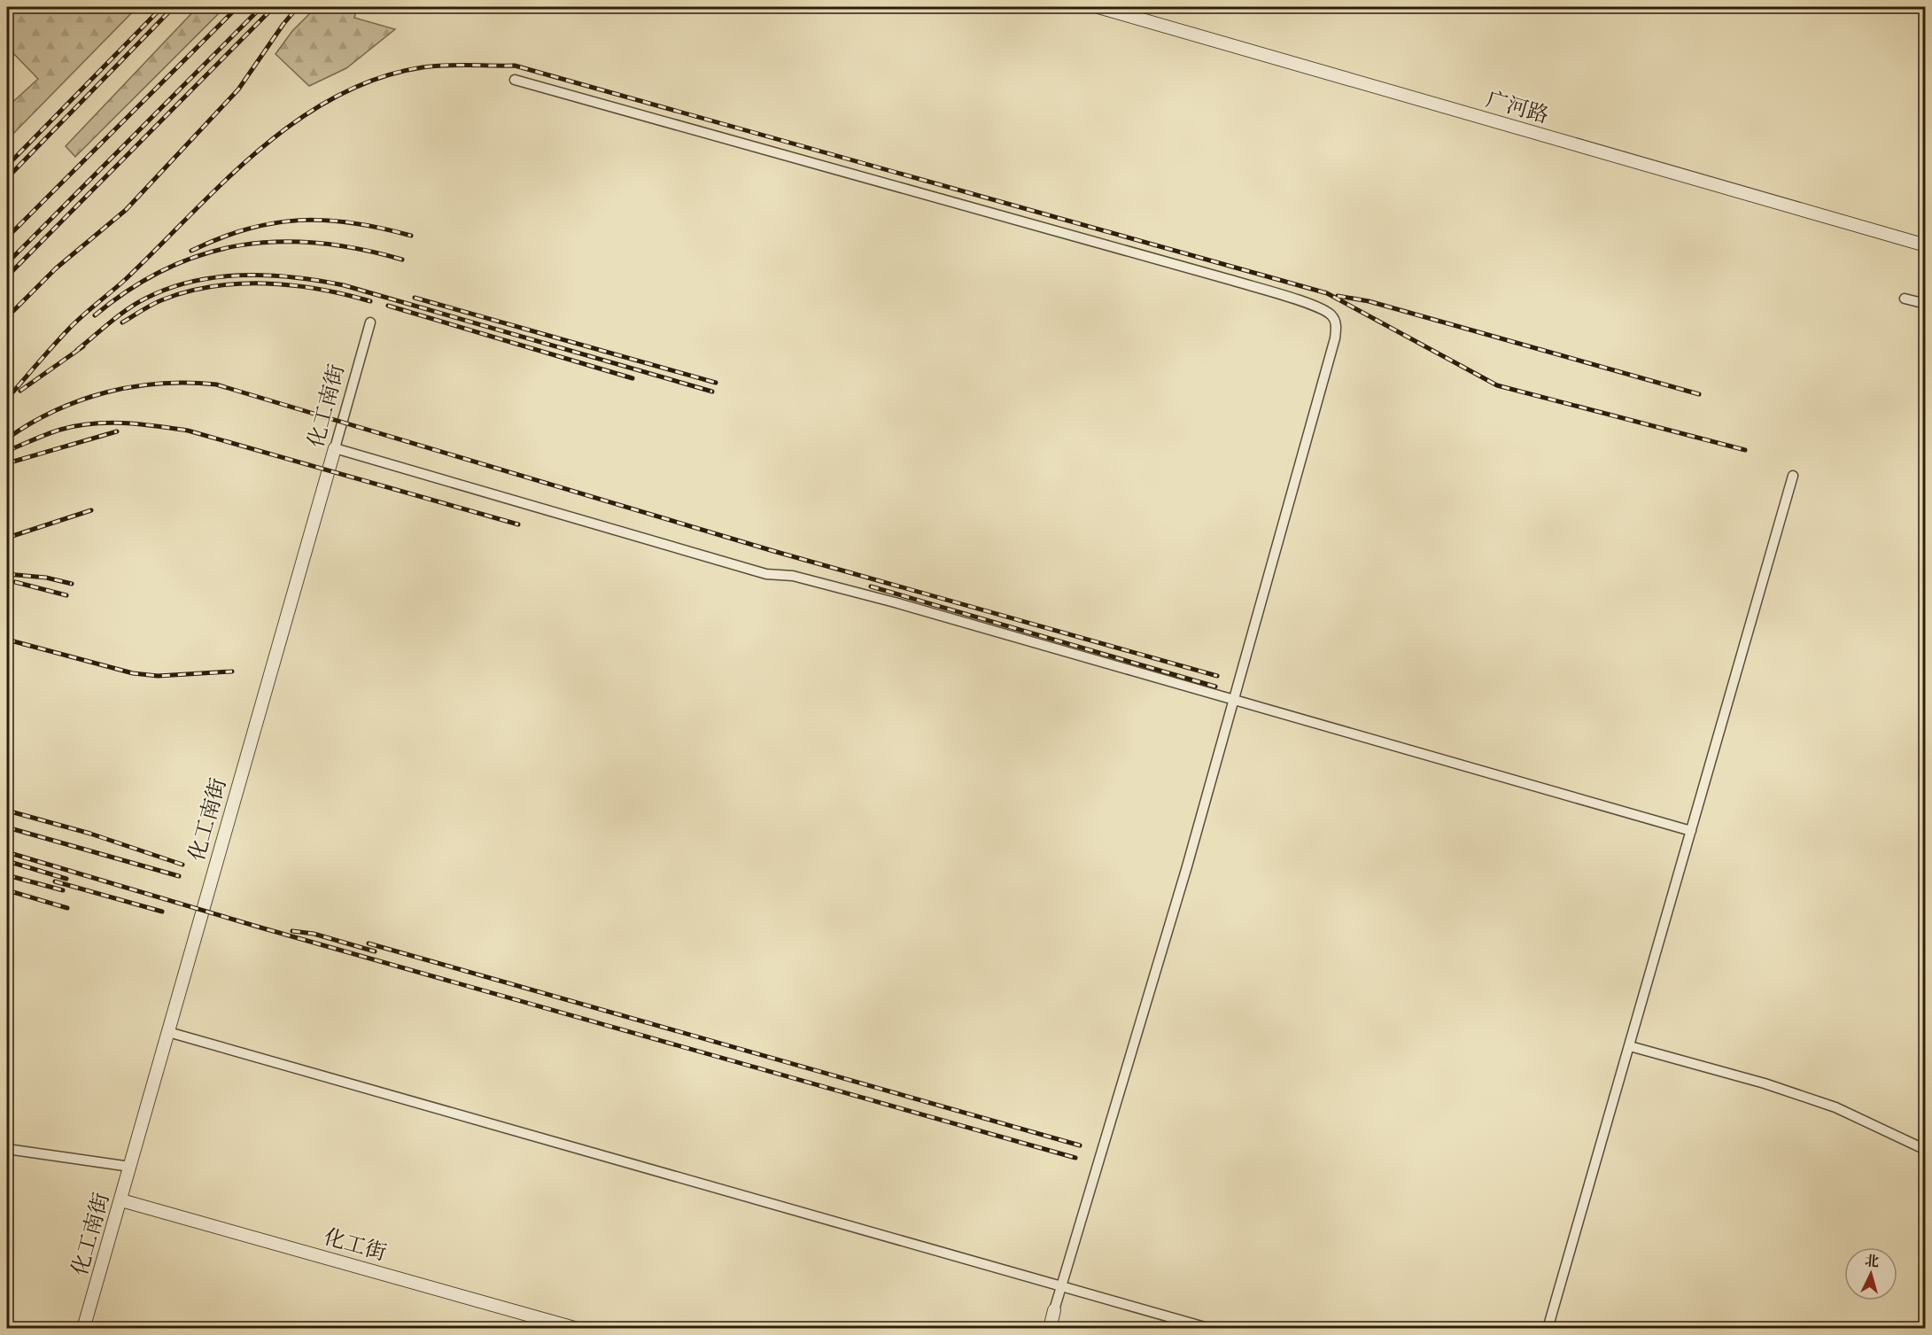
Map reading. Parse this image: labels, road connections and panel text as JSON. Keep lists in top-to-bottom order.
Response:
{
  "streets": {
    "street": ["广河路", "化工南街", "化工街"]
  },
  "crossings": [
    ["化工南街", "化工街"]
  ],
  "north": "top"
}
